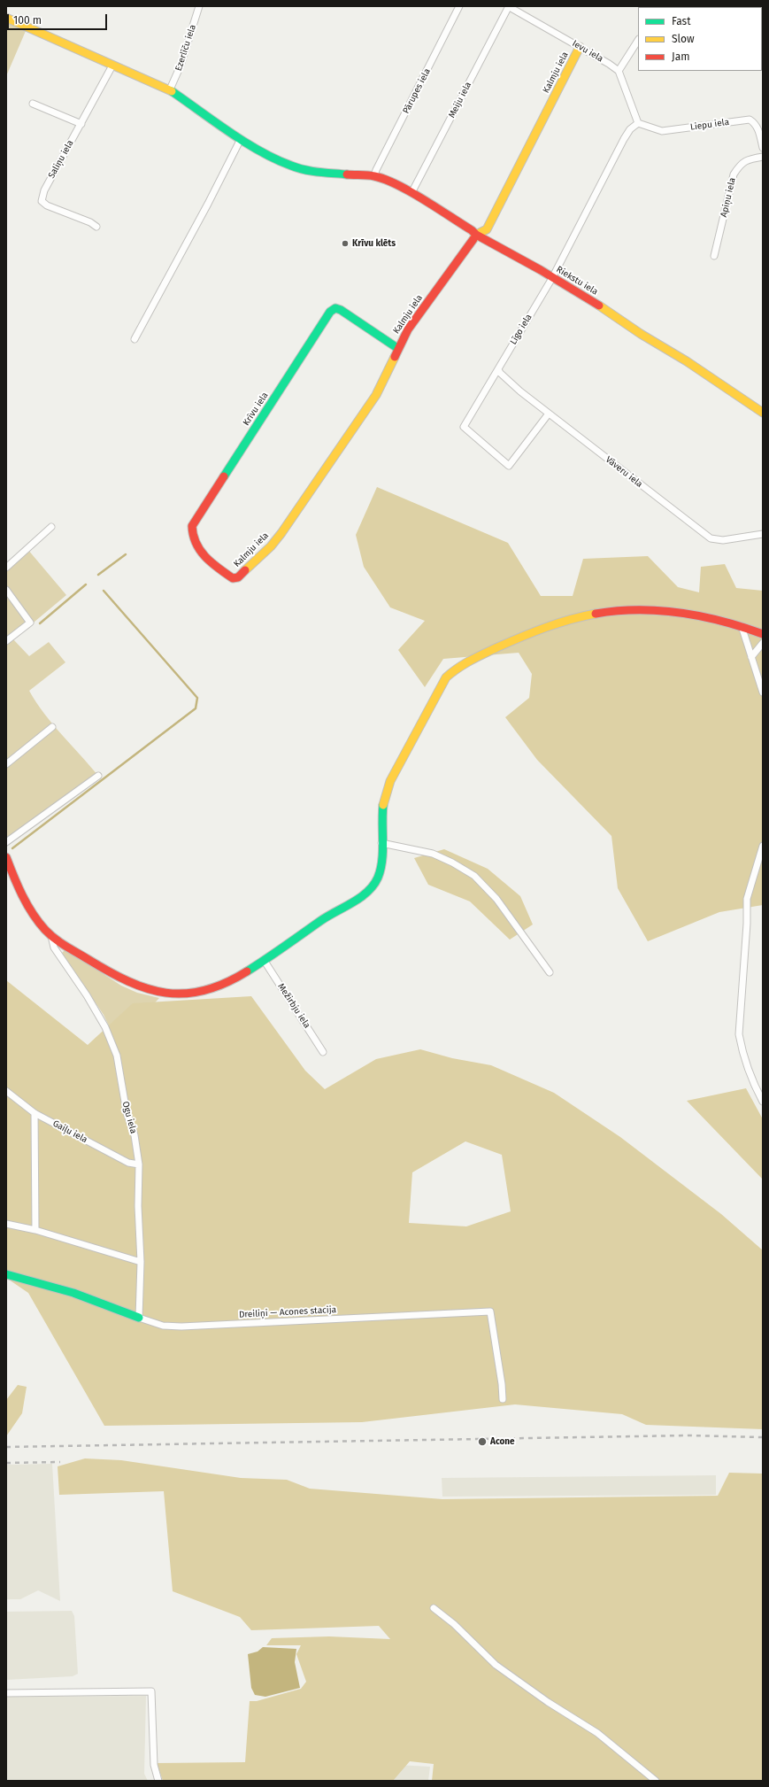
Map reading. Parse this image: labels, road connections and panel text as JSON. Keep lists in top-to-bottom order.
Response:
{
  "streets": {
    "street": [
      "Ezerlīču iela",
      "Ievu iela",
      "Kalmju iela",
      "Pārupes iela",
      "Meiju iela",
      "Liepu iela",
      "Saliņu iela",
      "Apiņu iela",
      "Riekstu iela",
      "Līgo iela",
      "Krīvu iela",
      "Vāveru iela",
      "Mežirbju iela",
      "Ogu iela",
      "Gaiļu iela",
      "Dreiliņi — Acones stacija"
    ]
  },
  "crossings": [
    ["Ezerlīču iela", "Riekstu iela"],
    ["Ievu iela", "Kalmju iela"],
    ["Ievu iela", "Meiju iela"],
    ["Kalmju iela", "Riekstu iela"],
    ["Kalmju iela", "Krīvu iela"],
    ["Pārupes iela", "Riekstu iela"],
    ["Meiju iela", "Riekstu iela"],
    ["Liepu iela", "Līgo iela"],
    ["Saliņu iela", "Riekstu iela"],
    ["Riekstu iela", "Līgo iela"],
    ["Līgo iela", "Vāveru iela"],
    ["Ogu iela", "Gaiļu iela"],
    ["Ogu iela", "Dreiliņi — Acones stacija"]
  ],
  "places": ["Krīvu klēts", "Acone"],
  "legend": ["Fast", "Slow", "Jam"],
  "scale_bar": "100 m"
}
